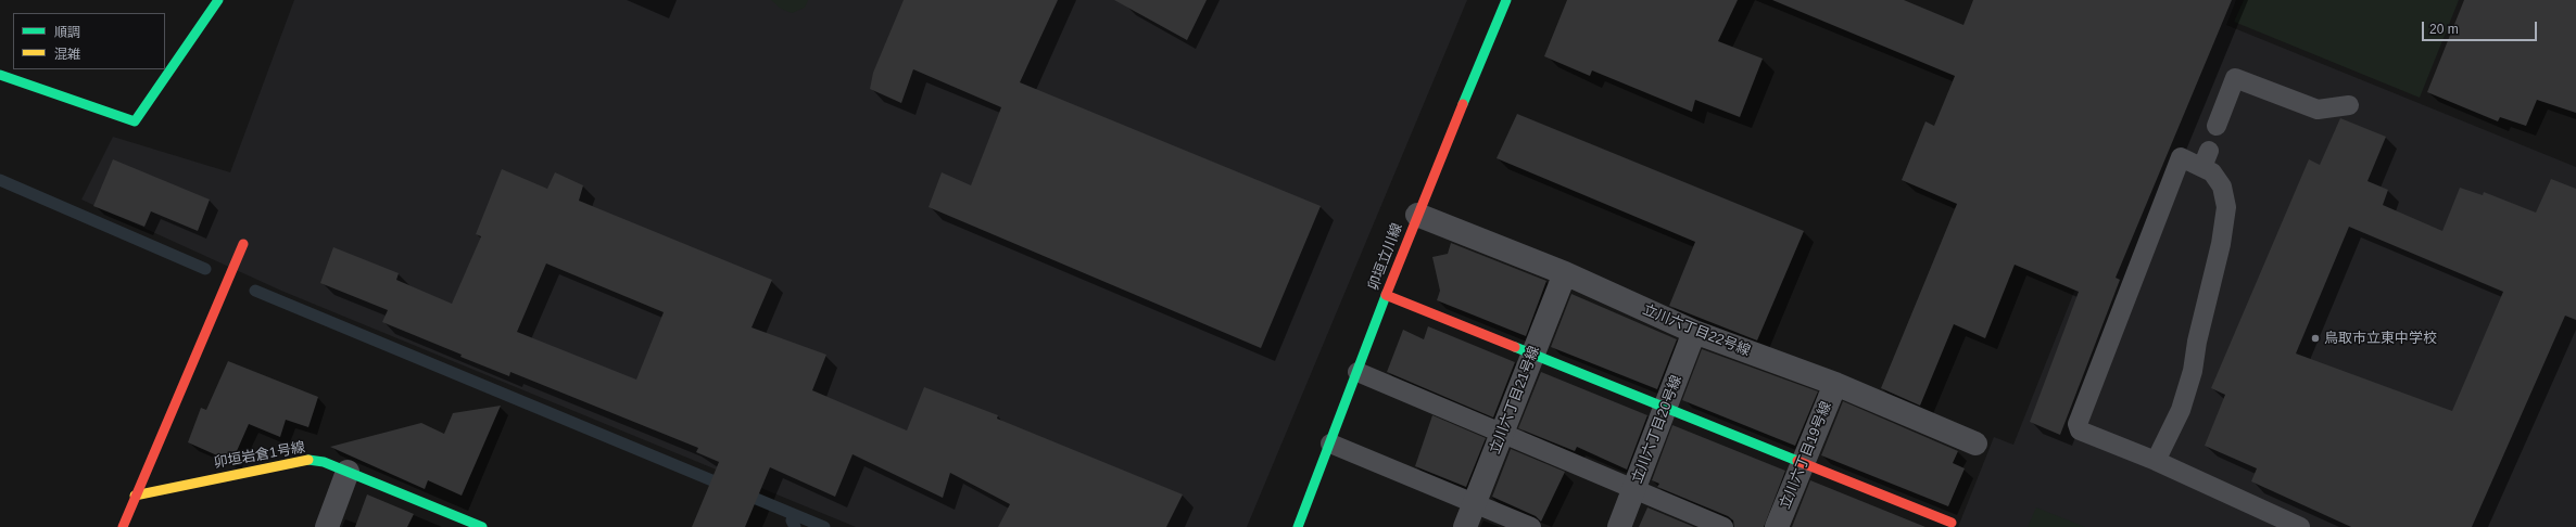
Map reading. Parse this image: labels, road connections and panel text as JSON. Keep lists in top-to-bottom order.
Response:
{
  "streets": {
    "street": [
      "卯垣立川線",
      "立川六丁目22号線",
      "立川六丁目21号線",
      "立川六丁目20号線",
      "卯垣岩倉1号線",
      "立川六丁目19号線"
    ]
  },
  "crossings": [
    ["卯垣立川線", "立川六丁目22号線"],
    ["立川六丁目22号線", "立川六丁目21号線"],
    ["立川六丁目22号線", "立川六丁目20号線"],
    ["立川六丁目22号線", "立川六丁目19号線"]
  ],
  "places": ["鳥取市立東中学校"],
  "legend": ["順調", "混雑"],
  "scale_bar": "20 m"
}
